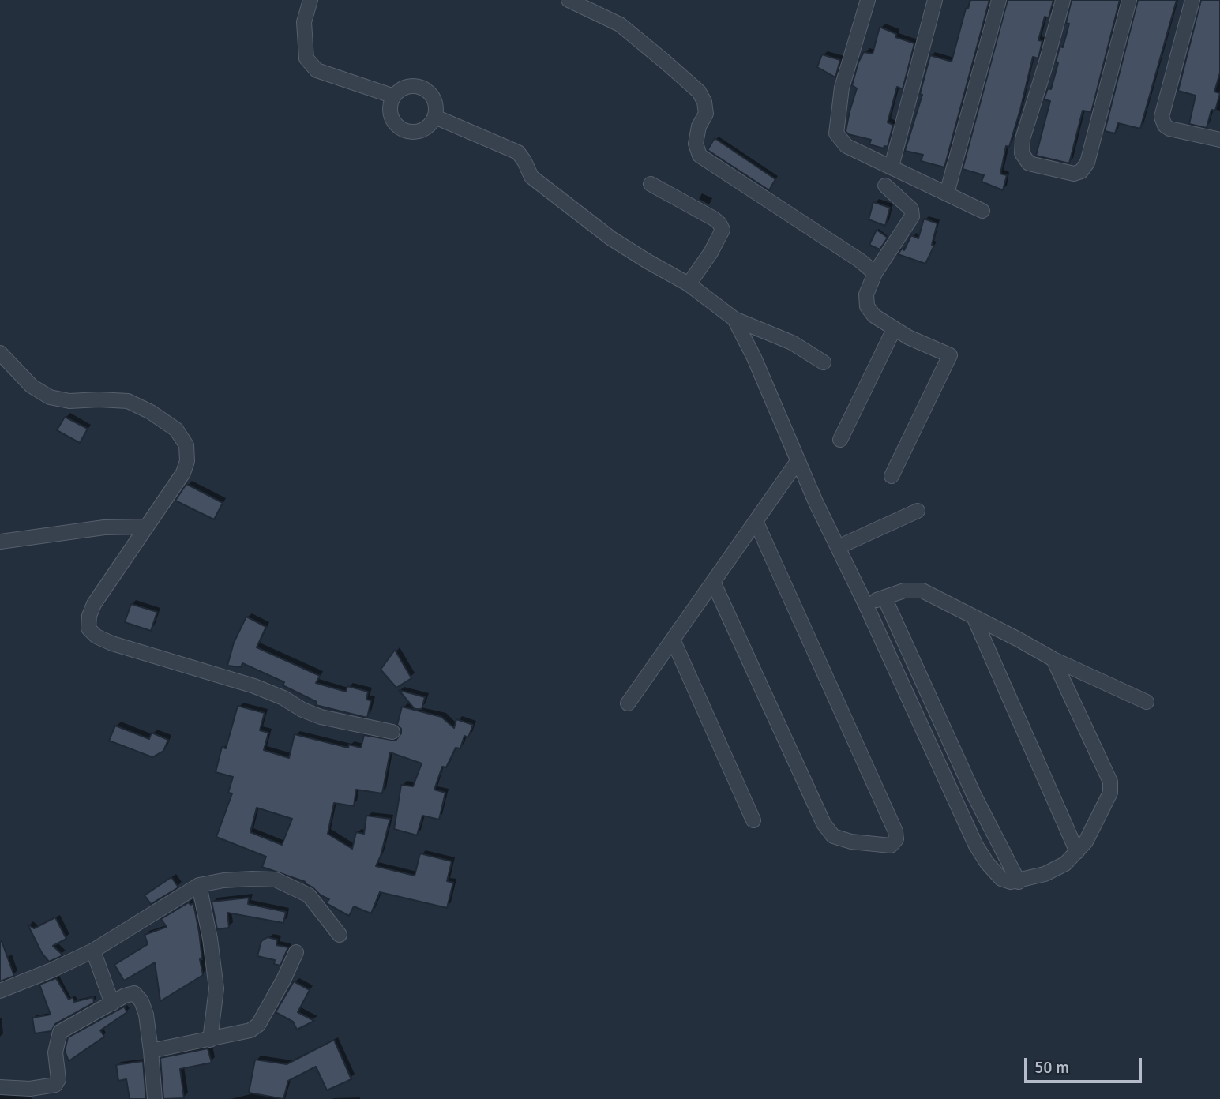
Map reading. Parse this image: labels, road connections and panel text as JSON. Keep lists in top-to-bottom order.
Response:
{
  "scale_bar": "50 m"
}
